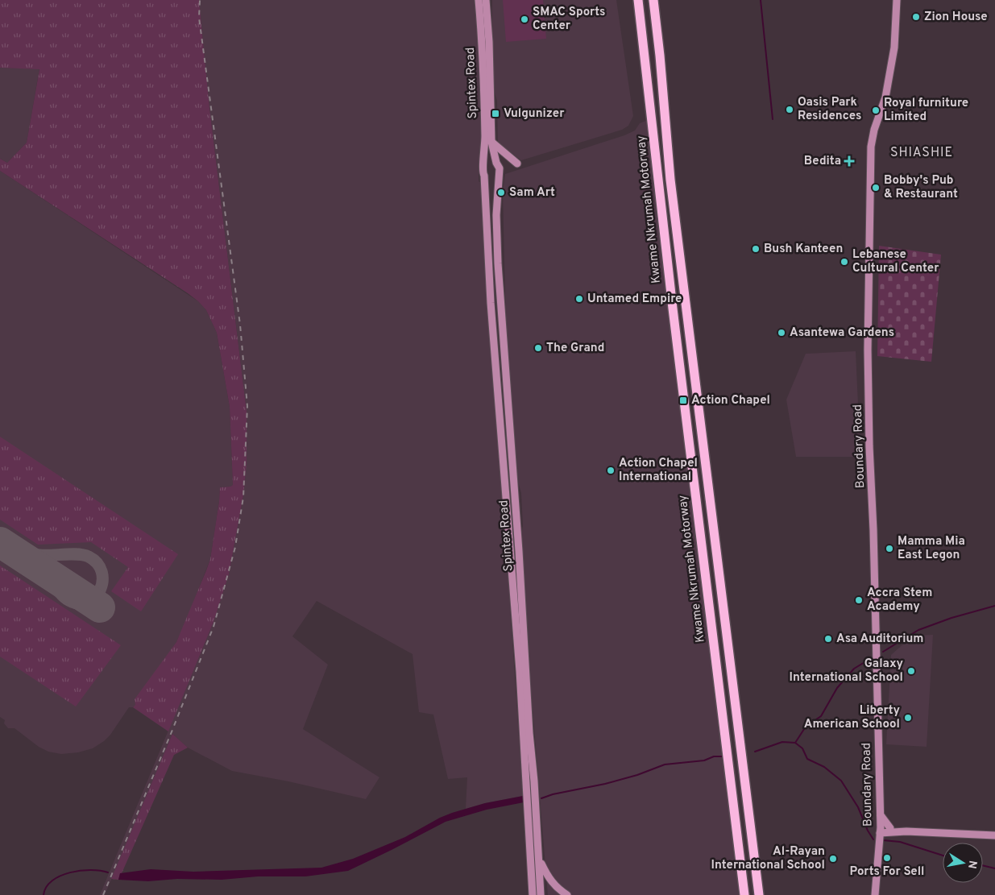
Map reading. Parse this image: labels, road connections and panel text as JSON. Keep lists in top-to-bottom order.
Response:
{
  "streets": {
    "highway": ["Kwame Nkrumah Motorway"],
    "main road": ["Spintex Road", "Boundary Road"]
  },
  "districts": ["SHIASHIE"],
  "places": {
    "other": [
      "Zion House",
      "SMAC Sports Center",
      "Oasis Park Residences",
      "Royal furniture Limited",
      "Bobby's Pub & Restaurant",
      "Sam Art",
      "Bush Kanteen",
      "Lebanese Cultural Center",
      "Untamed Empire",
      "Asantewa Gardens",
      "The Grand",
      "Action Chapel International",
      "Mamma Mia East Legon",
      "Accra Stem Academy",
      "Asa Auditorium",
      "Galaxy International School",
      "Liberty American School",
      "Ports For Sell",
      "Al-Rayan International School"
    ],
    "transit": ["Vulgunizer", "Action Chapel"],
    "health": ["Bedita"]
  },
  "north": "right"
}
